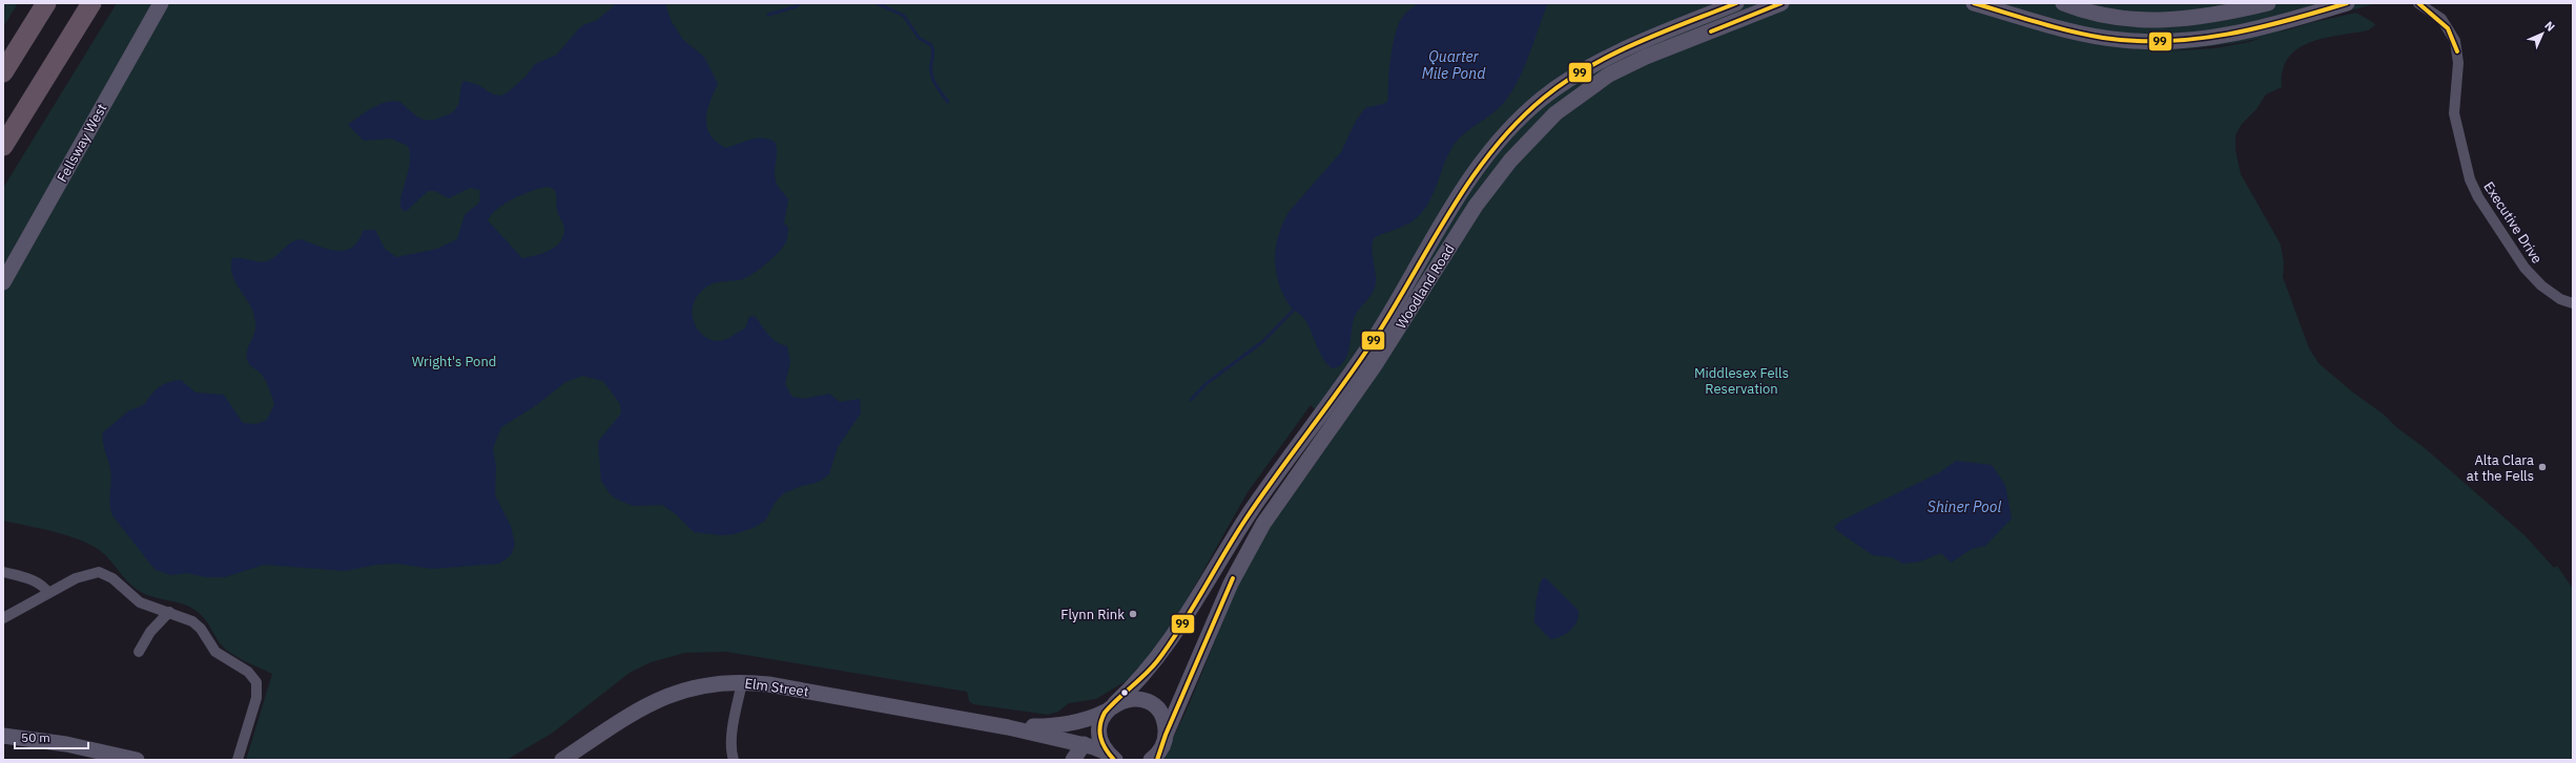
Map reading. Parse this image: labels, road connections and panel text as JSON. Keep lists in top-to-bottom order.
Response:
{
  "streets": {
    "main road": ["Fellsway West", "Woodland Road", "Elm Street"],
    "street": ["Executive Drive"]
  },
  "crossings": [
    ["Woodland Road", "Elm Street"]
  ],
  "water": ["Quarter Mile Pond", "Shiner Pool"],
  "parks": ["Wright's Pond", "Middlesex Fells Reservation"],
  "places": ["Alta Clara at the Fells", "Flynn Rink"],
  "lines": ["transit line 99"],
  "scale_bar": "50 m",
  "north": "top right"
}
